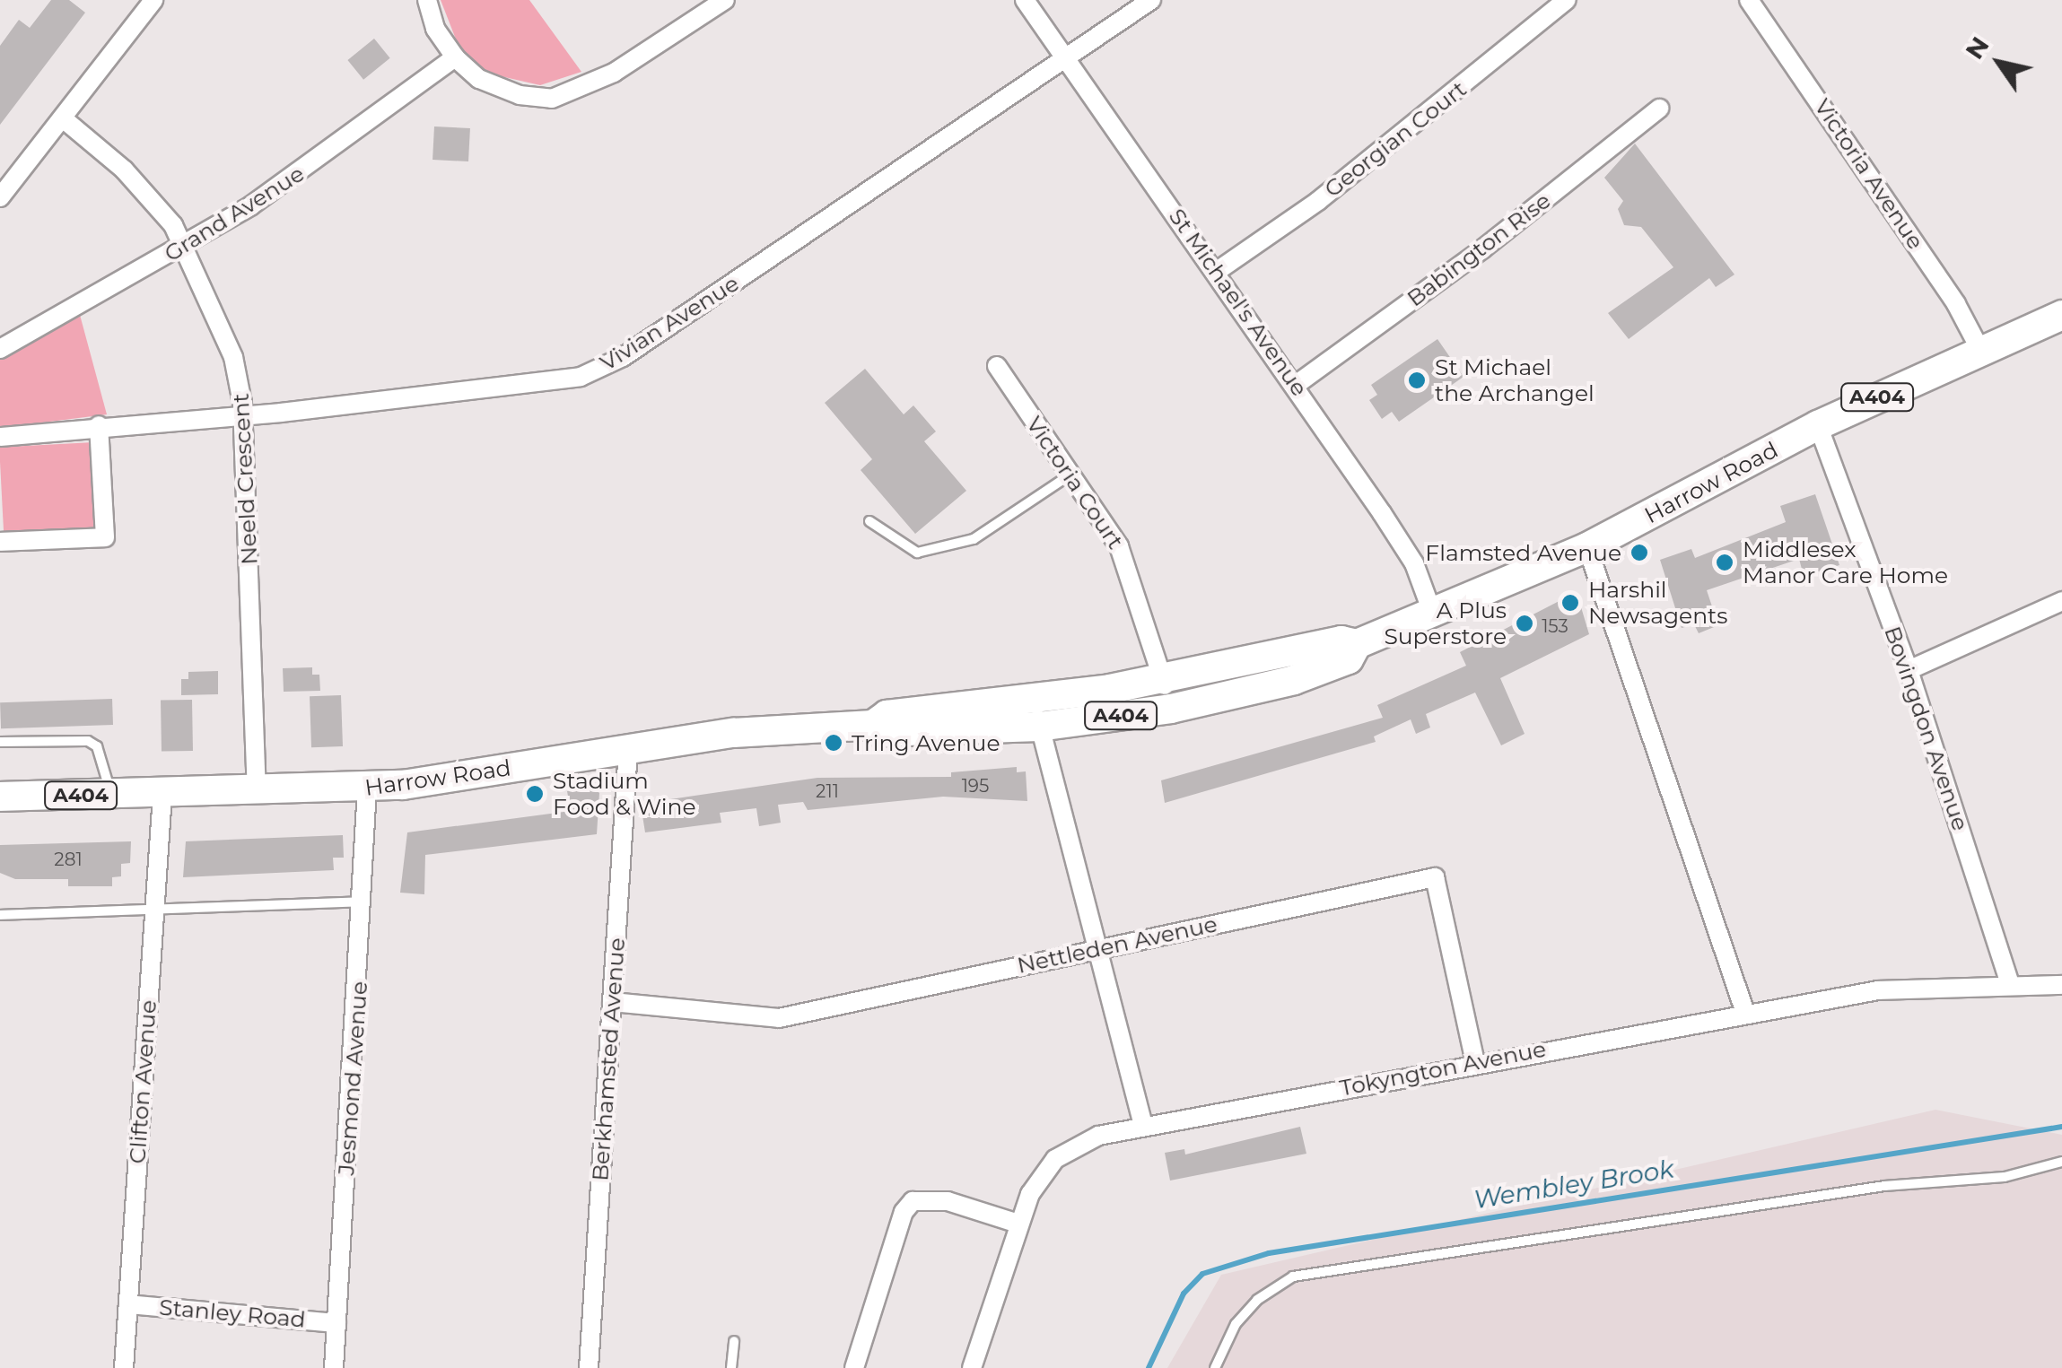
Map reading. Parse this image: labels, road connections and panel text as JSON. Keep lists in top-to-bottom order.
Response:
{
  "streets": {
    "main road": ["A404", "Harrow Road"],
    "street": [
      "Georgian Court",
      "Victoria Avenue",
      "Grand Avenue",
      "Babington Rise",
      "St Michael's Avenue",
      "Vivian Avenue",
      "Neeld Crescent",
      "Victoria Court",
      "Bovingdon Avenue",
      "Nettleden Avenue",
      "Berkhamsted Avenue",
      "Tokyngton Avenue",
      "Jesmond Avenue",
      "Clifton Avenue",
      "Stanley Road"
    ]
  },
  "crossings": [
    ["Georgian Court", "St Michael's Avenue"],
    ["Victoria Avenue", "Harrow Road"],
    ["Grand Avenue", "Neeld Crescent"],
    ["Babington Rise", "St Michael's Avenue"],
    ["St Michael's Avenue", "Vivian Avenue"],
    ["St Michael's Avenue", "Harrow Road"],
    ["Vivian Avenue", "Neeld Crescent"],
    ["Neeld Crescent", "Harrow Road"],
    ["Victoria Court", "Harrow Road"],
    ["Harrow Road", "Bovingdon Avenue"],
    ["Harrow Road", "Berkhamsted Avenue"],
    ["Harrow Road", "Jesmond Avenue"],
    ["Harrow Road", "Clifton Avenue"],
    ["Bovingdon Avenue", "Tokyngton Avenue"],
    ["Nettleden Avenue", "Berkhamsted Avenue"],
    ["Nettleden Avenue", "Tokyngton Avenue"],
    ["Jesmond Avenue", "Stanley Road"],
    ["Clifton Avenue", "Stanley Road"]
  ],
  "water": ["Wembley Brook"],
  "places": [
    "St Michael the Archangel",
    "Flamsted Avenue",
    "Middlesex Manor Care Home",
    "Harshil Newsagents",
    "A Plus Superstore",
    "Tring Avenue",
    "Stadium Food & Wine"
  ],
  "house_numbers": [
    "153",
    "195",
    "211",
    "281"
  ],
  "north": "top left"
}
